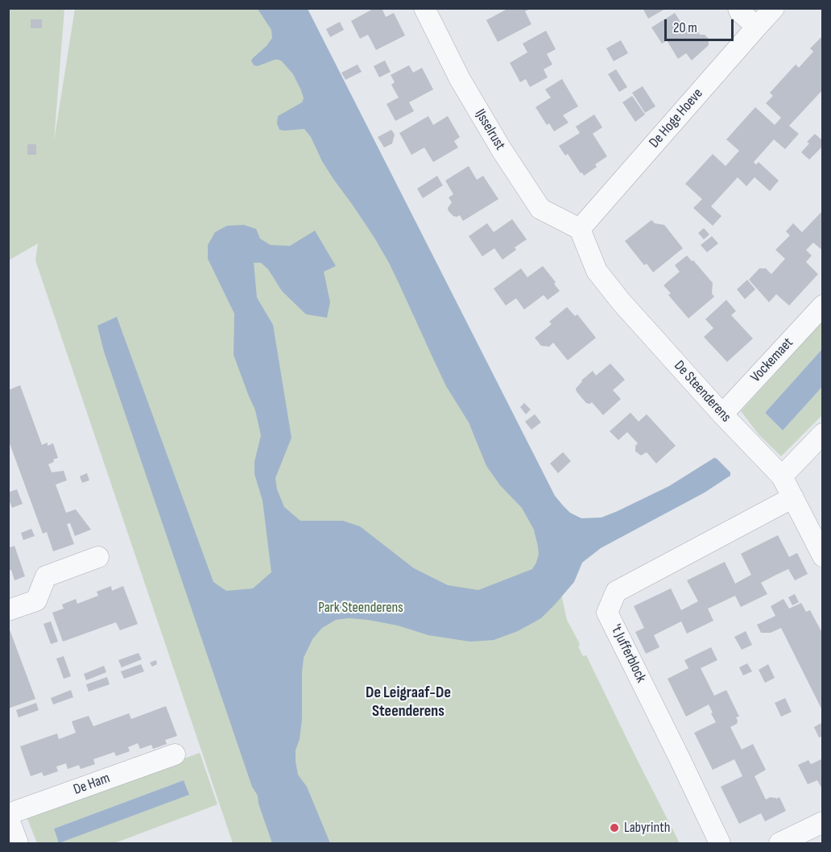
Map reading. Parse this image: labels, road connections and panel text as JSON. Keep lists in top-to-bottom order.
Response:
{
  "streets": {
    "street": [
      "De Hoge Hoeve",
      "IJsselrust",
      "Vockemaet",
      "De Steenderens",
      "'t Jufferblock",
      "De Ham"
    ]
  },
  "crossings": [
    ["De Hoge Hoeve", "IJsselrust"],
    ["De Hoge Hoeve", "De Steenderens"],
    ["IJsselrust", "De Steenderens"],
    ["Vockemaet", "De Steenderens"],
    ["De Steenderens", "'t Jufferblock"]
  ],
  "districts": ["De Leigraaf-De Steenderens"],
  "parks": ["Park Steenderens"],
  "places": ["Labyrinth"],
  "scale_bar": "20 m"
}
